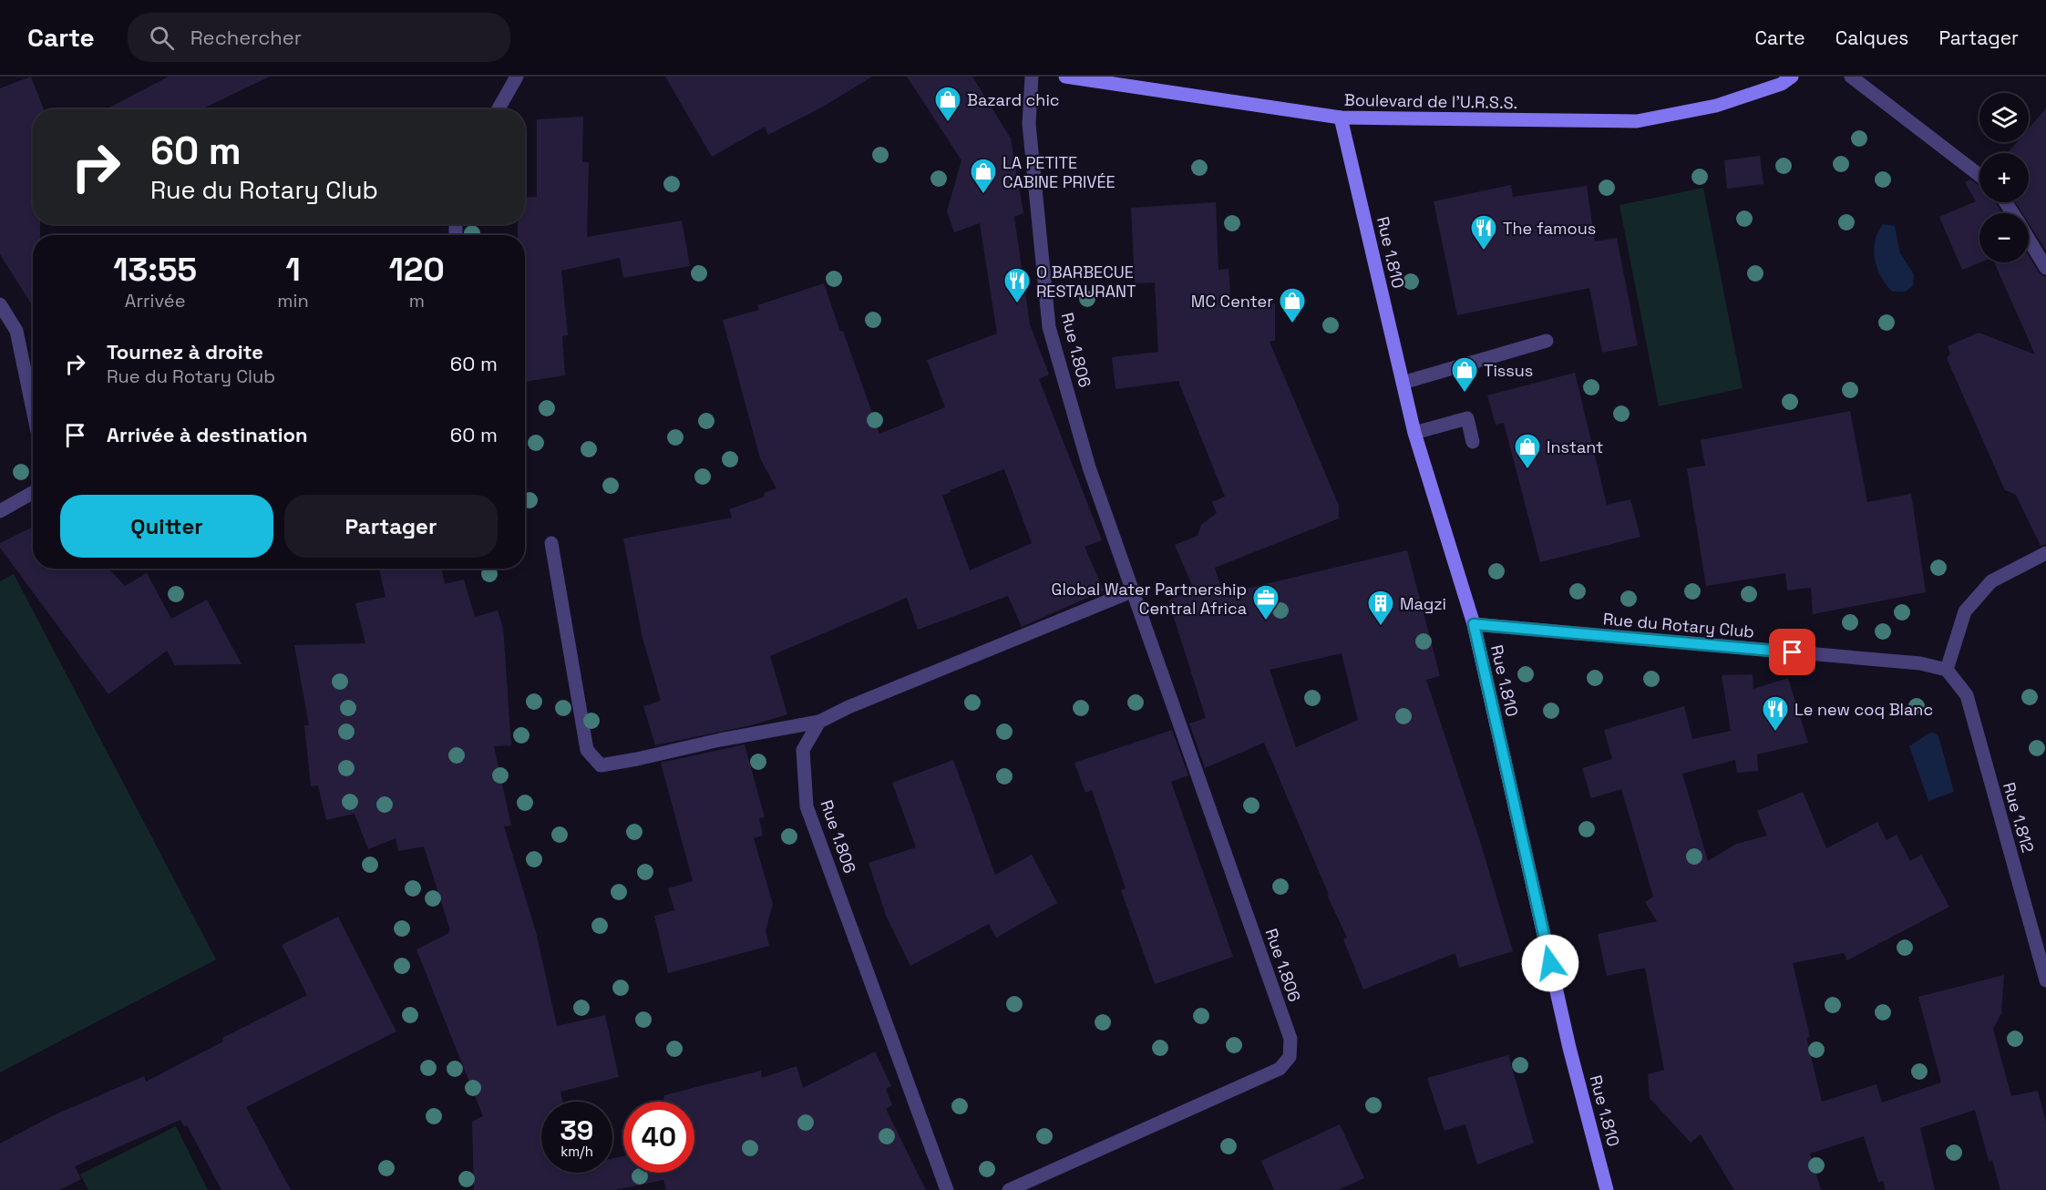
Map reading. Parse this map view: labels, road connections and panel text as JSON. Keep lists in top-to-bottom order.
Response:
{
  "streets": {
    "street": [
      "Boulevard de l'U.R.S.S.",
      "Rue 1.810",
      "Rue 1.806",
      "Rue du Rotary Club",
      "Rue 1.812"
    ]
  },
  "crossings": [
    ["Boulevard de l'U.R.S.S.", "Rue 1.810"],
    ["Rue 1.810", "Rue du Rotary Club"],
    ["Rue du Rotary Club", "Rue 1.812"]
  ],
  "places": {
    "shop": [
      "Bazard chic",
      "LA PETITE CABINE PRIVÉE",
      "MC Center",
      "Tissus",
      "Instant"
    ],
    "restaurant": ["The famous", "O BARBECUE RESTAURANT", "Le new coq Blanc"],
    "office": ["Global Water Partnership Central Africa"],
    "building": ["Magzi"]
  },
  "page": {
    "header": "Carte",
    "search": "Rechercher",
    "nav": ["Carte", "Calques", "Partager"],
    "map_buttons": ["+", "−"],
    "turn": ["60 m", "Rue du Rotary Club"],
    "eta": [
      "13:55",
      "Arrivée",
      "1",
      "min",
      "120",
      "m"
    ],
    "list": [
      {
        "name": "Tournez à droite",
        "note": "Rue du Rotary Club",
        "value": "60 m"
      },
      {
        "name": "Arrivée à destination",
        "value": "60 m"
      }
    ],
    "buttons": ["Quitter", "Partager"],
    "speed": "39 km/h",
    "limit": "40"
  }
}
